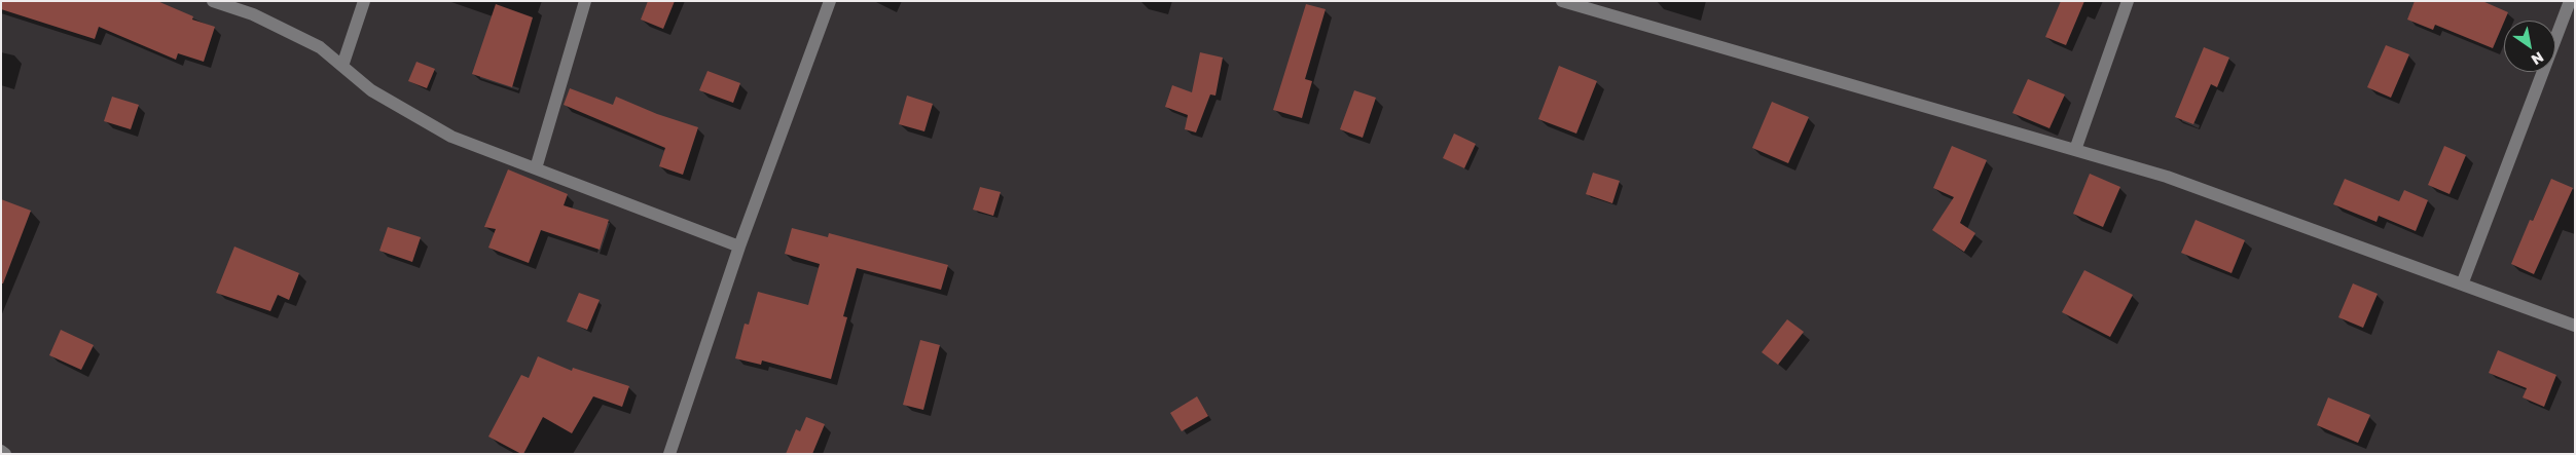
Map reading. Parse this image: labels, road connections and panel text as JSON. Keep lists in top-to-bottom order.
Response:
{
  "north": "bottom right"
}
